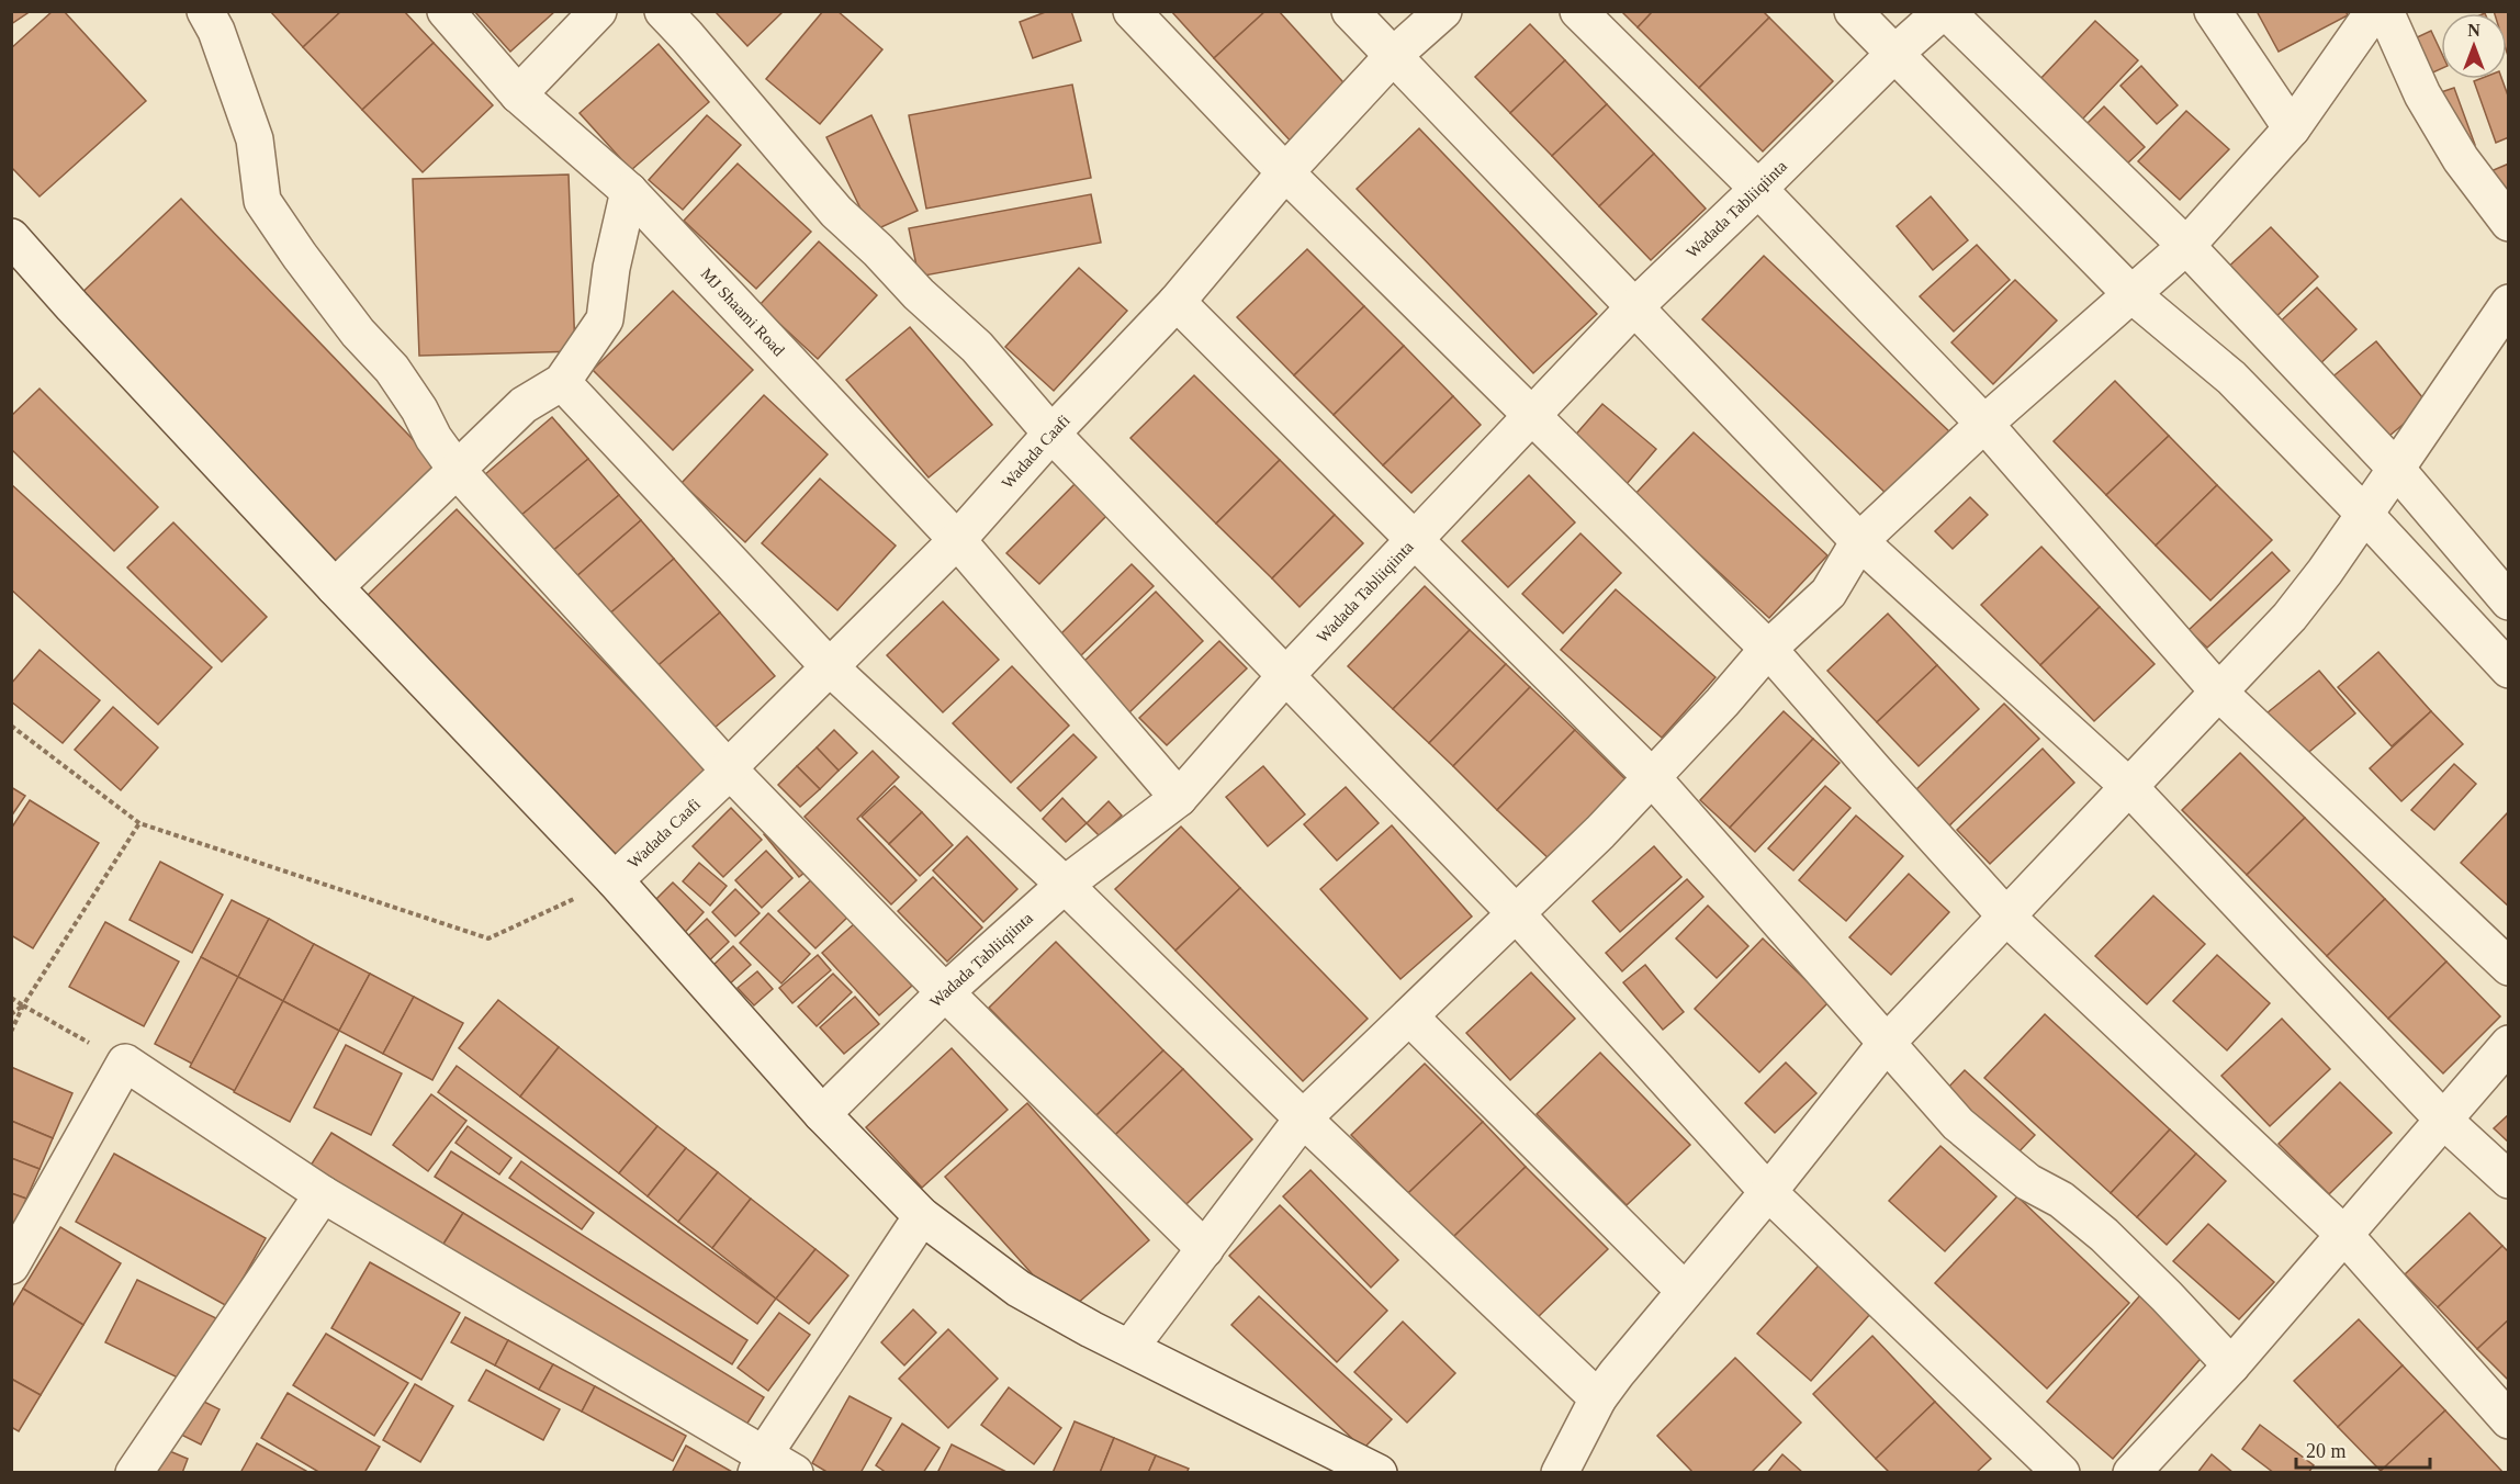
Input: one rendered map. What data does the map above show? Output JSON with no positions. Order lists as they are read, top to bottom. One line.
{"streets":{"street":["Wadada Tabliiqiinta","MJ Shaami Road","Wadada Caafi"]},"crossings":[["Wadada Tabliiqiinta","MJ Shaami Road"],["MJ Shaami Road","Wadada Caafi"]],"scale_bar":"20 m","north":"top"}
